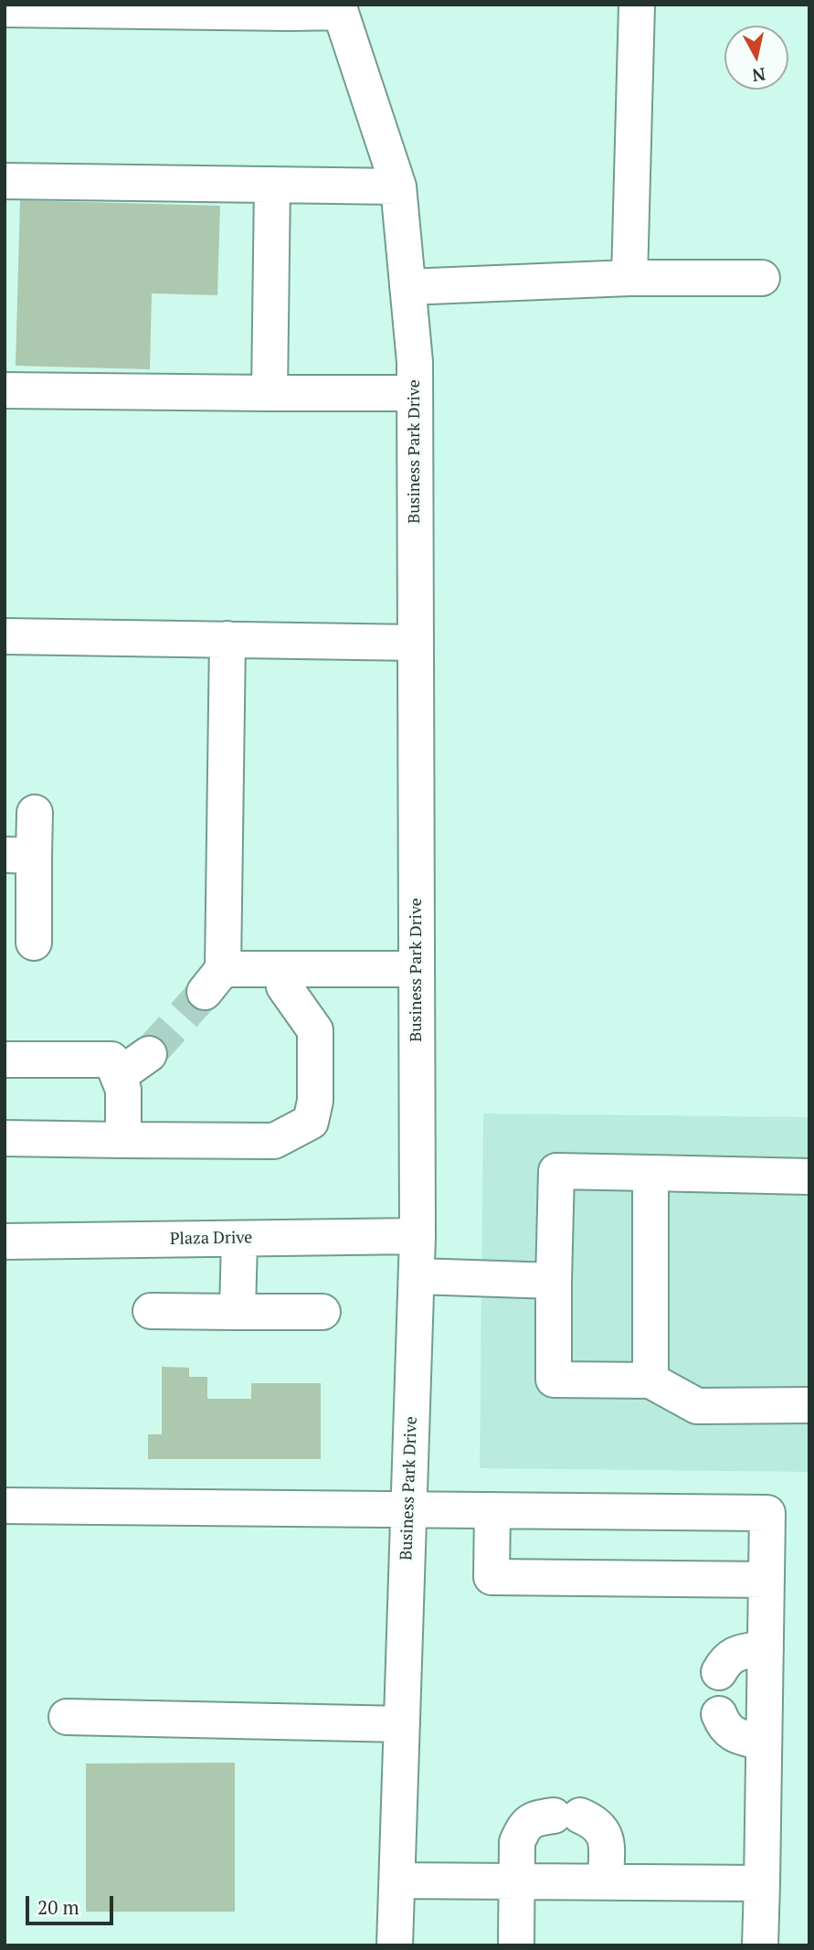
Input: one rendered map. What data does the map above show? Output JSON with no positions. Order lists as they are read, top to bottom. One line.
{"streets":{"street":["Business Park Drive","Plaza Drive"]},"crossings":[["Business Park Drive","Plaza Drive"]],"scale_bar":"20 m","north":"bottom"}
